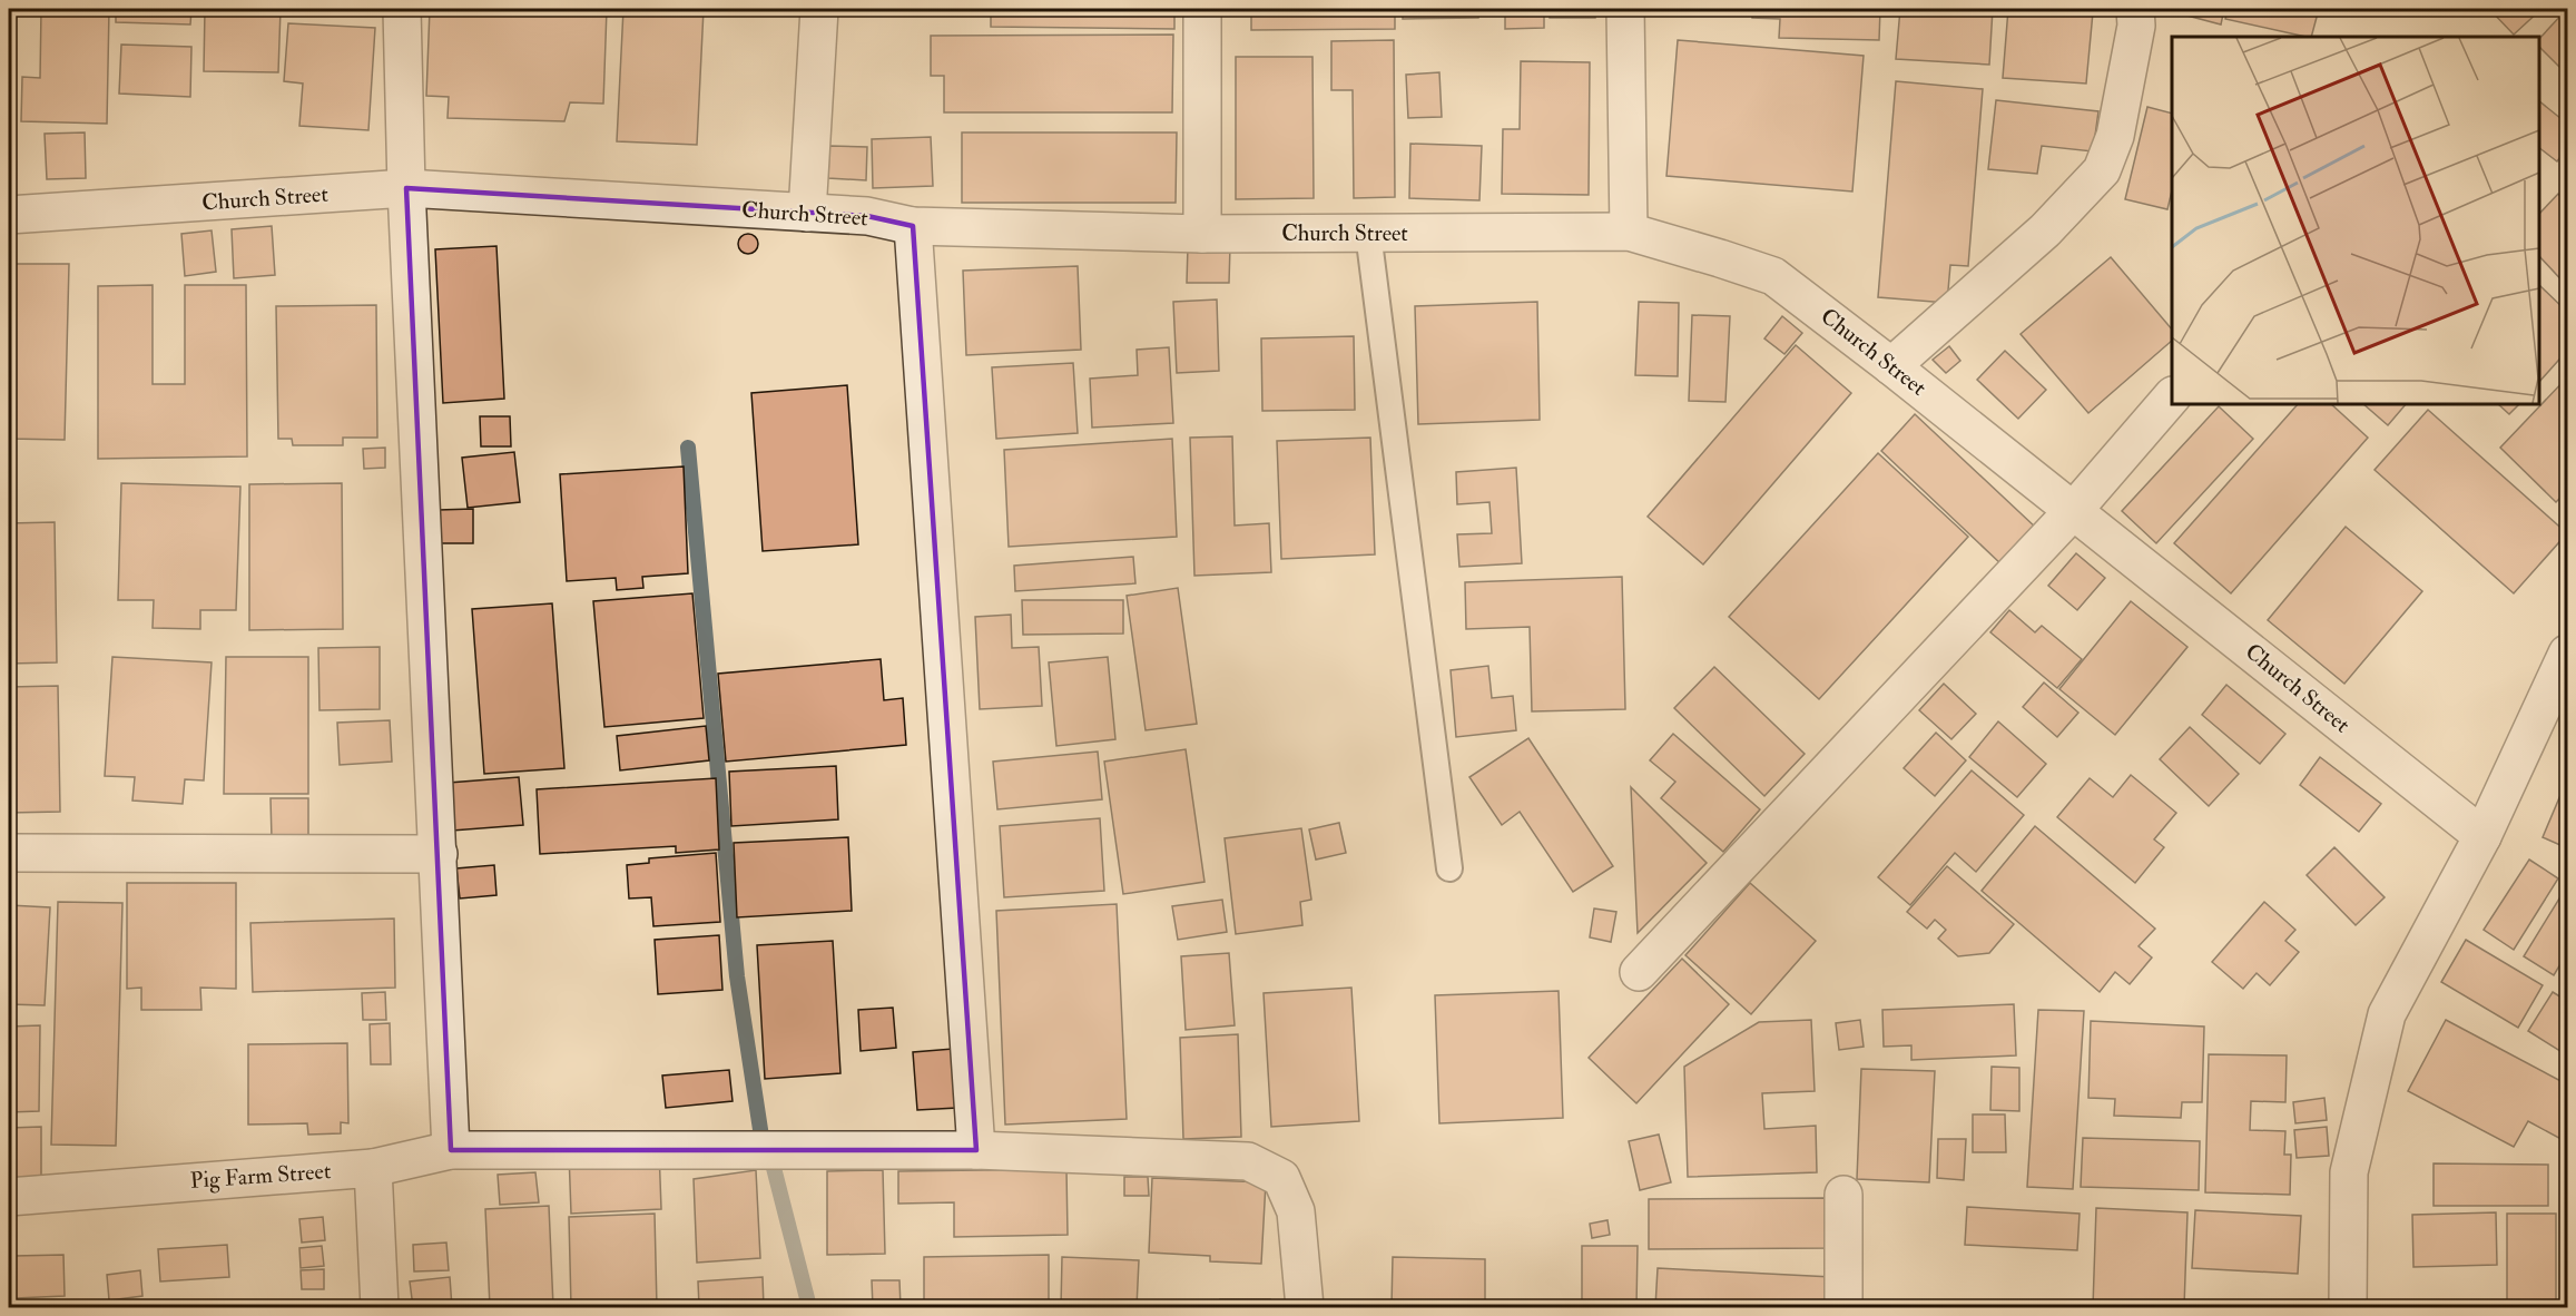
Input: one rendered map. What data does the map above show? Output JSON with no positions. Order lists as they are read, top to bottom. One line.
{"streets":{"street":["Church Street","Pig Farm Street"]}}
